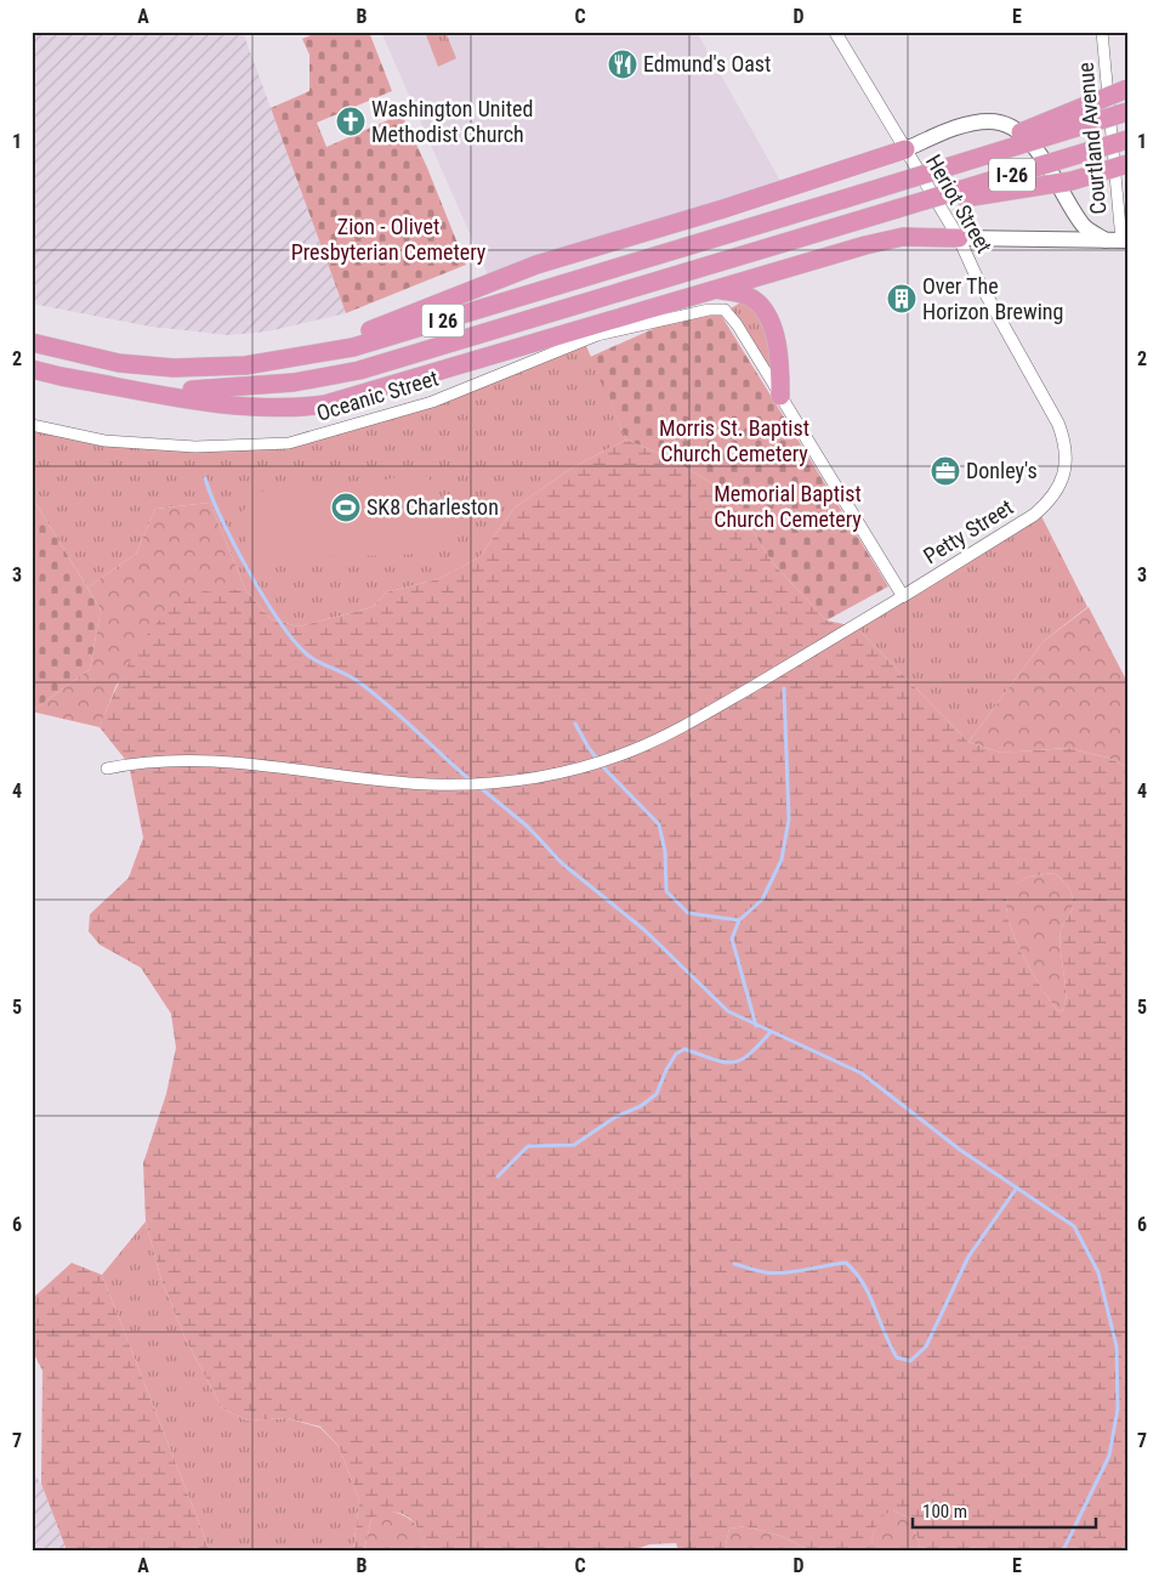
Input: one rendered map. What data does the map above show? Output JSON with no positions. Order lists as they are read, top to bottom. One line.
{"streets":{"highway":["I-26","I 26"],"street":["Courtland Avenue","Heriot Street","Oceanic Street","Petty Street"]},"crossings":[["I-26","I 26"],["Heriot Street","Petty Street"]],"parks":["Zion - Olivet Presbyterian Cemetery","Morris St. Baptist Church Cemetery","Memorial Baptist Church Cemetery"],"places":{"restaurant":["Edmund's Oast"],"church":["Washington United Methodist Church"],"building":["Over The Horizon Brewing"],"office":["Donley's"],"sports":["SK8 Charleston"]},"scale_bar":"100 m","grid":{"columns":["A","B","C","D","E"],"rows":["1","2","3","4","5","6","7"]}}
